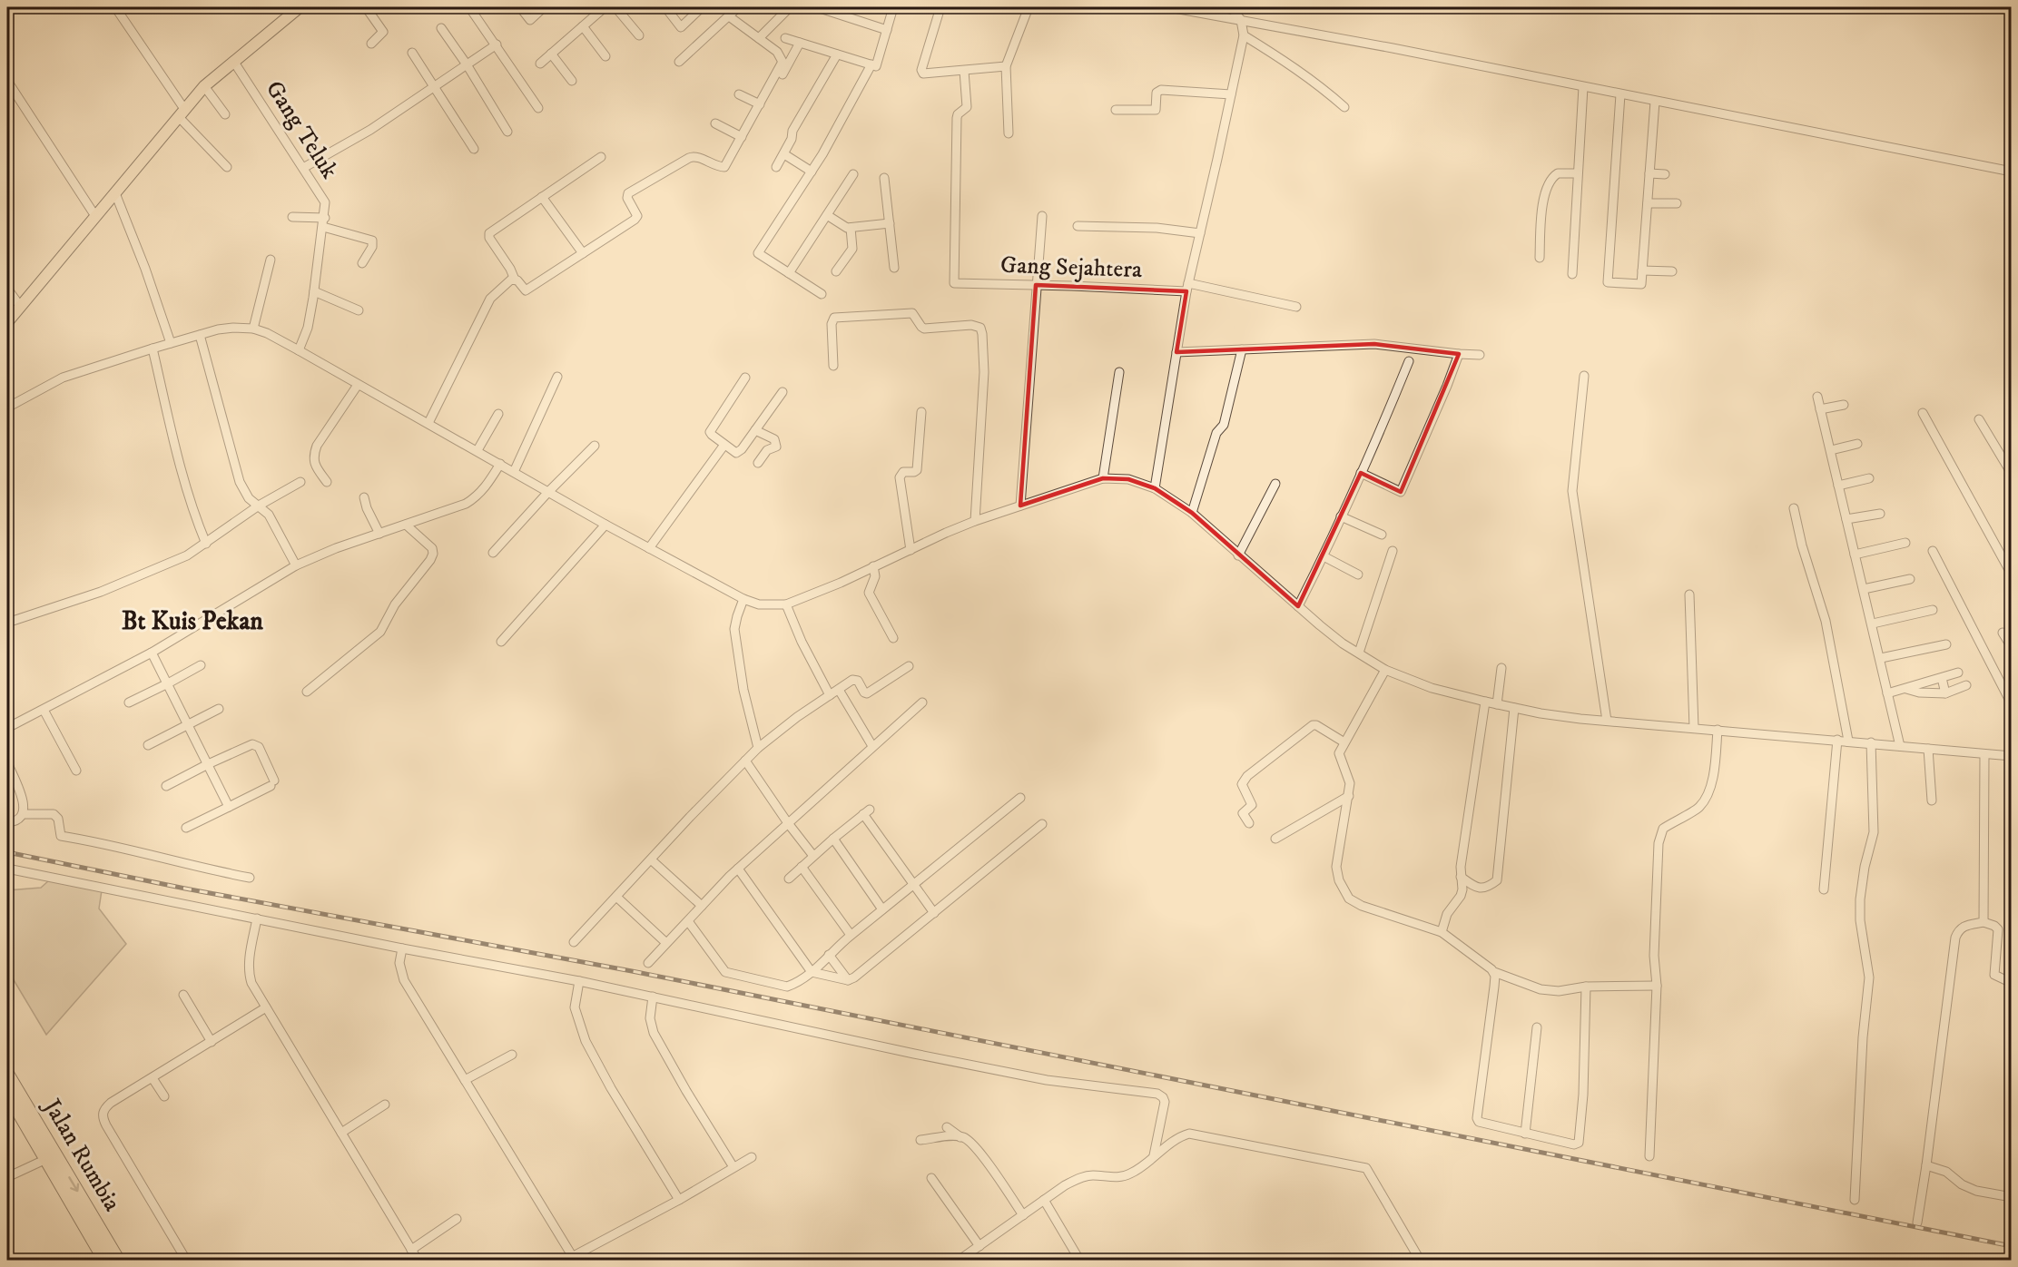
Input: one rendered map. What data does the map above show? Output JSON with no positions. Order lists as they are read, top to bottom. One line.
{"streets":{"highway":["Jalan Rumbia"],"street":["Gang Teluk","Gang Sejahtera"]},"districts":["Bt Kuis Pekan"]}
